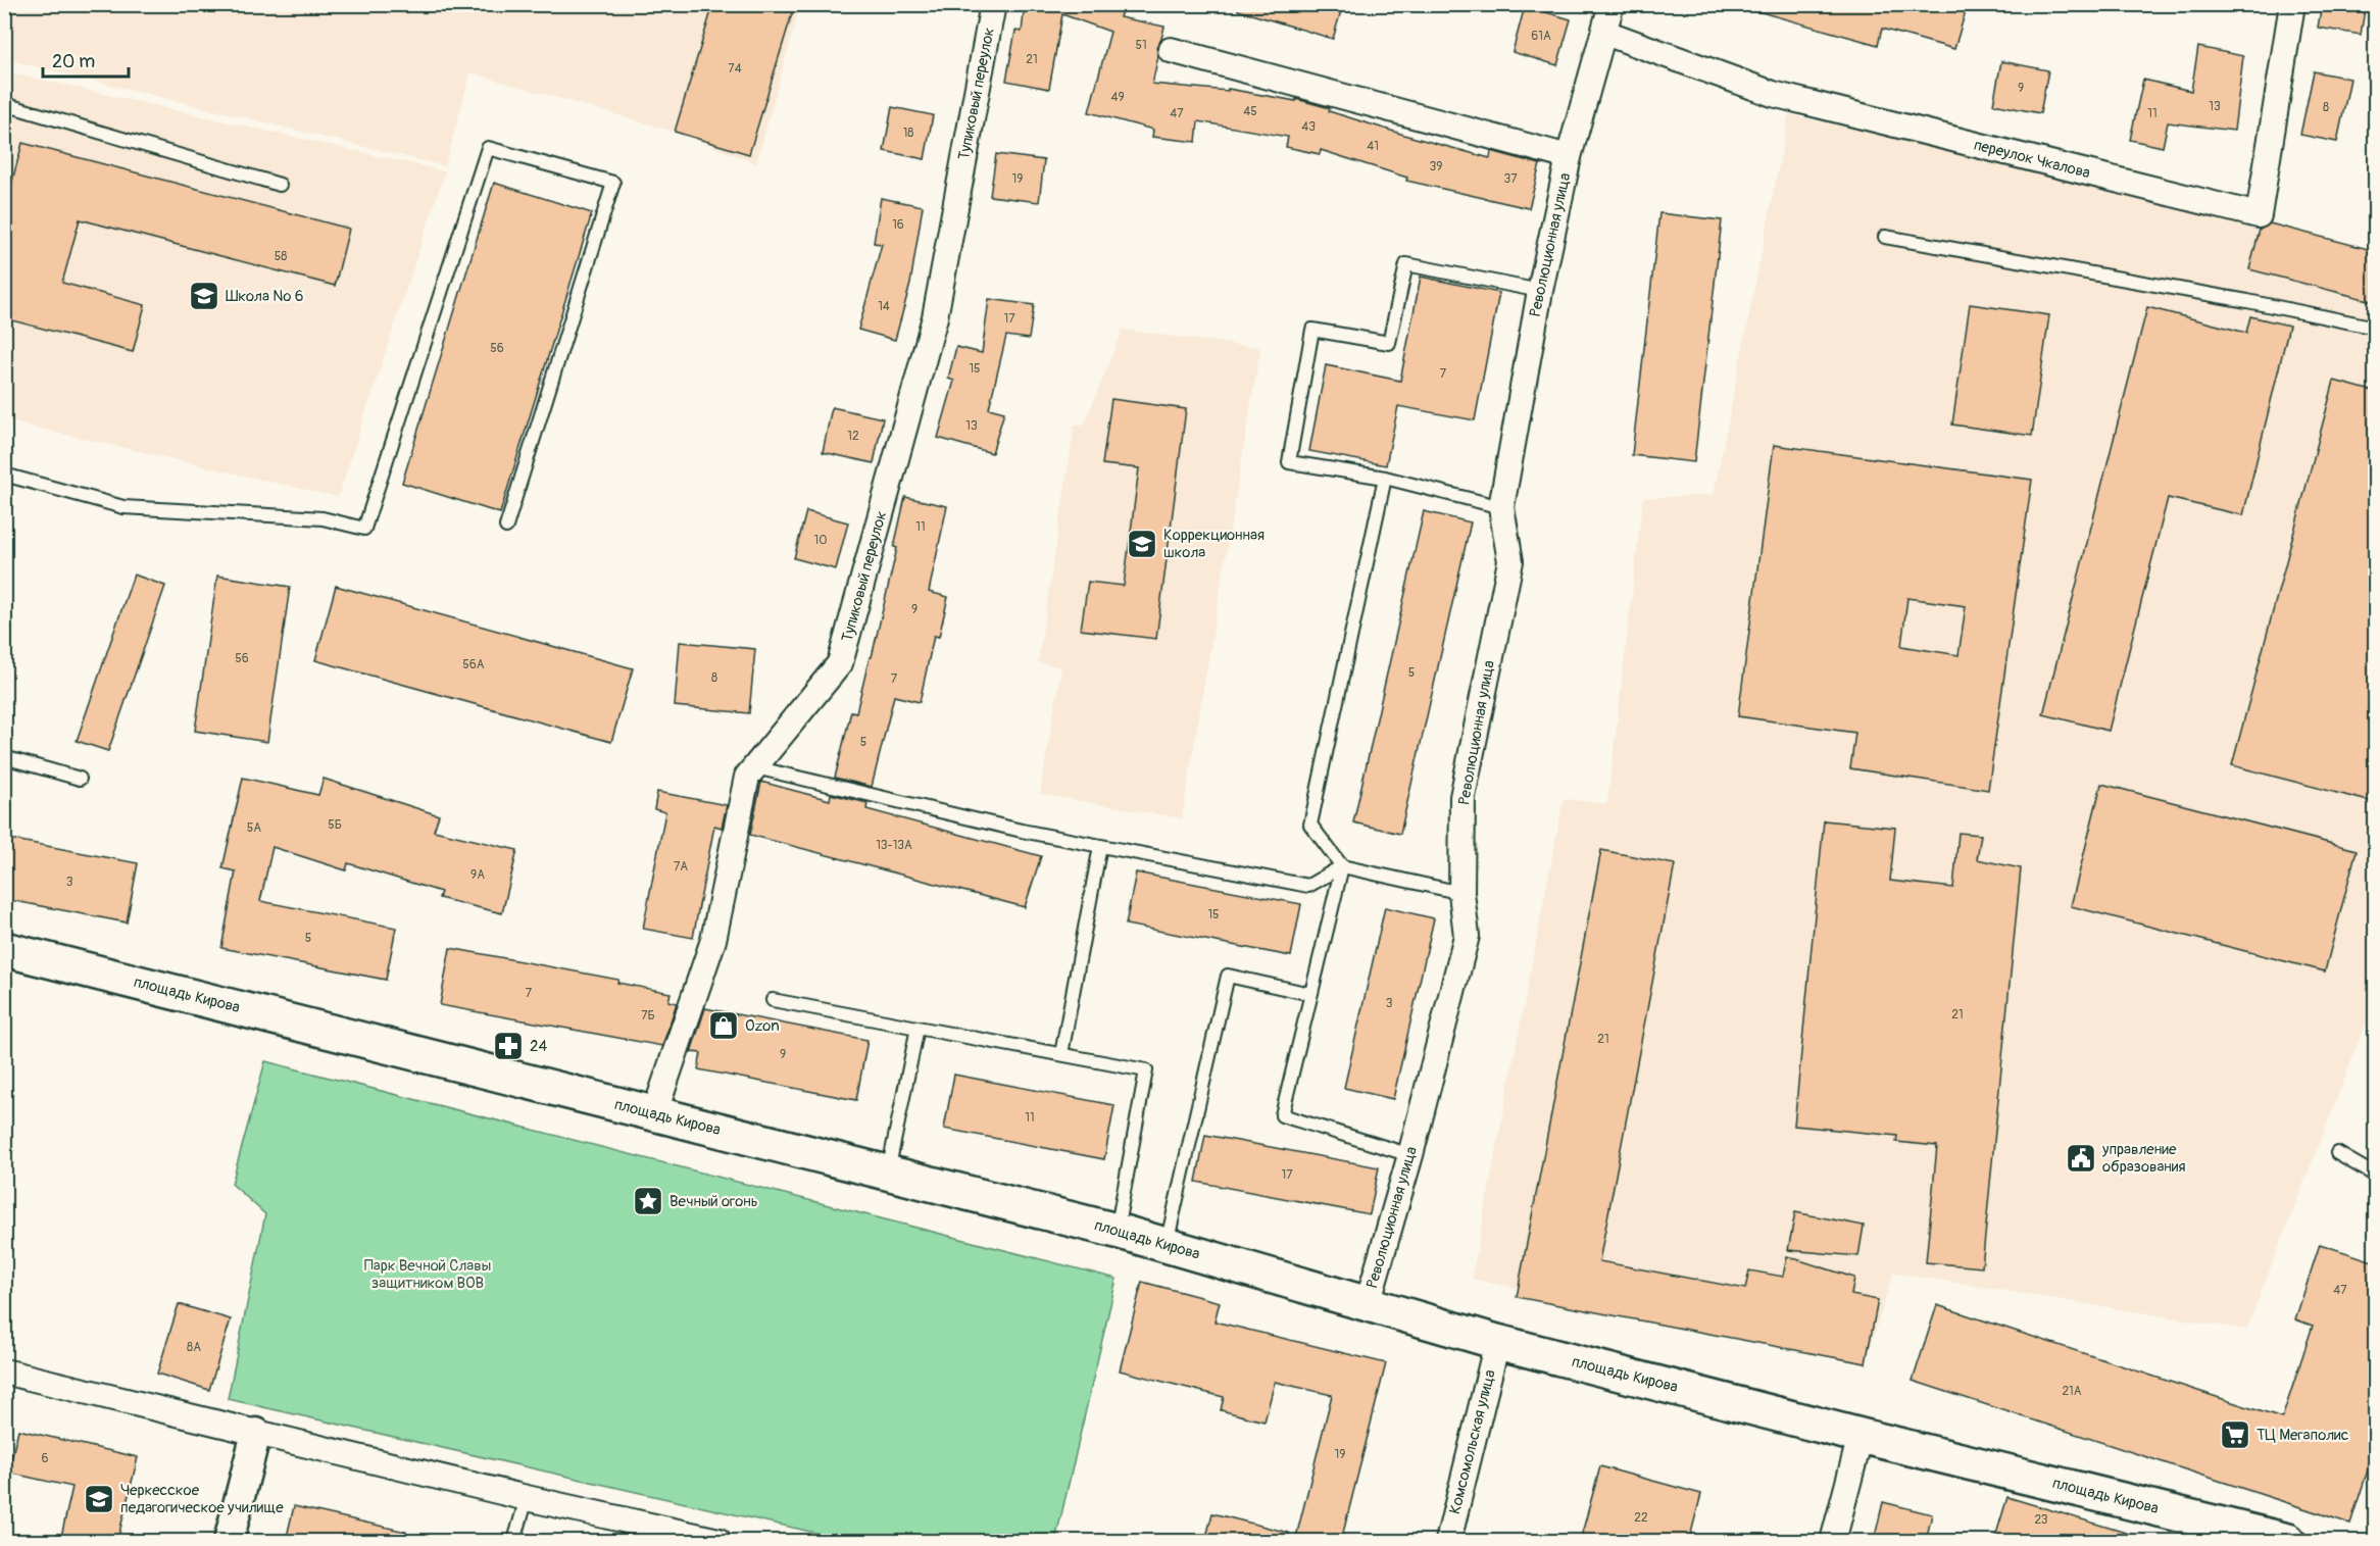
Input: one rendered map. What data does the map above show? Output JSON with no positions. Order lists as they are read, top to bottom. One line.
{"streets":{"main road":["площадь Кирова"],"street":["Тупиковый переулок","переулок Чкалова","Революционная улица","Комсомольская улица"]},"crossings":[["Тупиковый переулок","площадь Кирова"],["переулок Чкалова","Революционная улица"],["Революционная улица","площадь Кирова"],["площадь Кирова","Комсомольская улица"]],"parks":["Парк Вечной Славы защитником ВОВ"],"places":{"school or university":["Школа № 6","Коррекционная школа","Черкесское педагогическое училище"],"shop":["Ozon"],"pharmacy":["24"],"public building":["управление образования"],"place":["Вечный огонь"],"supermarket":["ТЦ Мегаполис"]},"house_numbers":["61А","51","21","74","9","49","13","8","45","47","11","43","18","41","39","19","37","16","58","14","17","56","15","7","13","12","11","10","9","56","56А","5","8","7","5","5Б","5А","13-13А","7А","9А","3","15","5","7","3","21","7Б","21","9","11","17","47","8А","21А","19","6","22","23"],"scale_bar":"20 m"}
